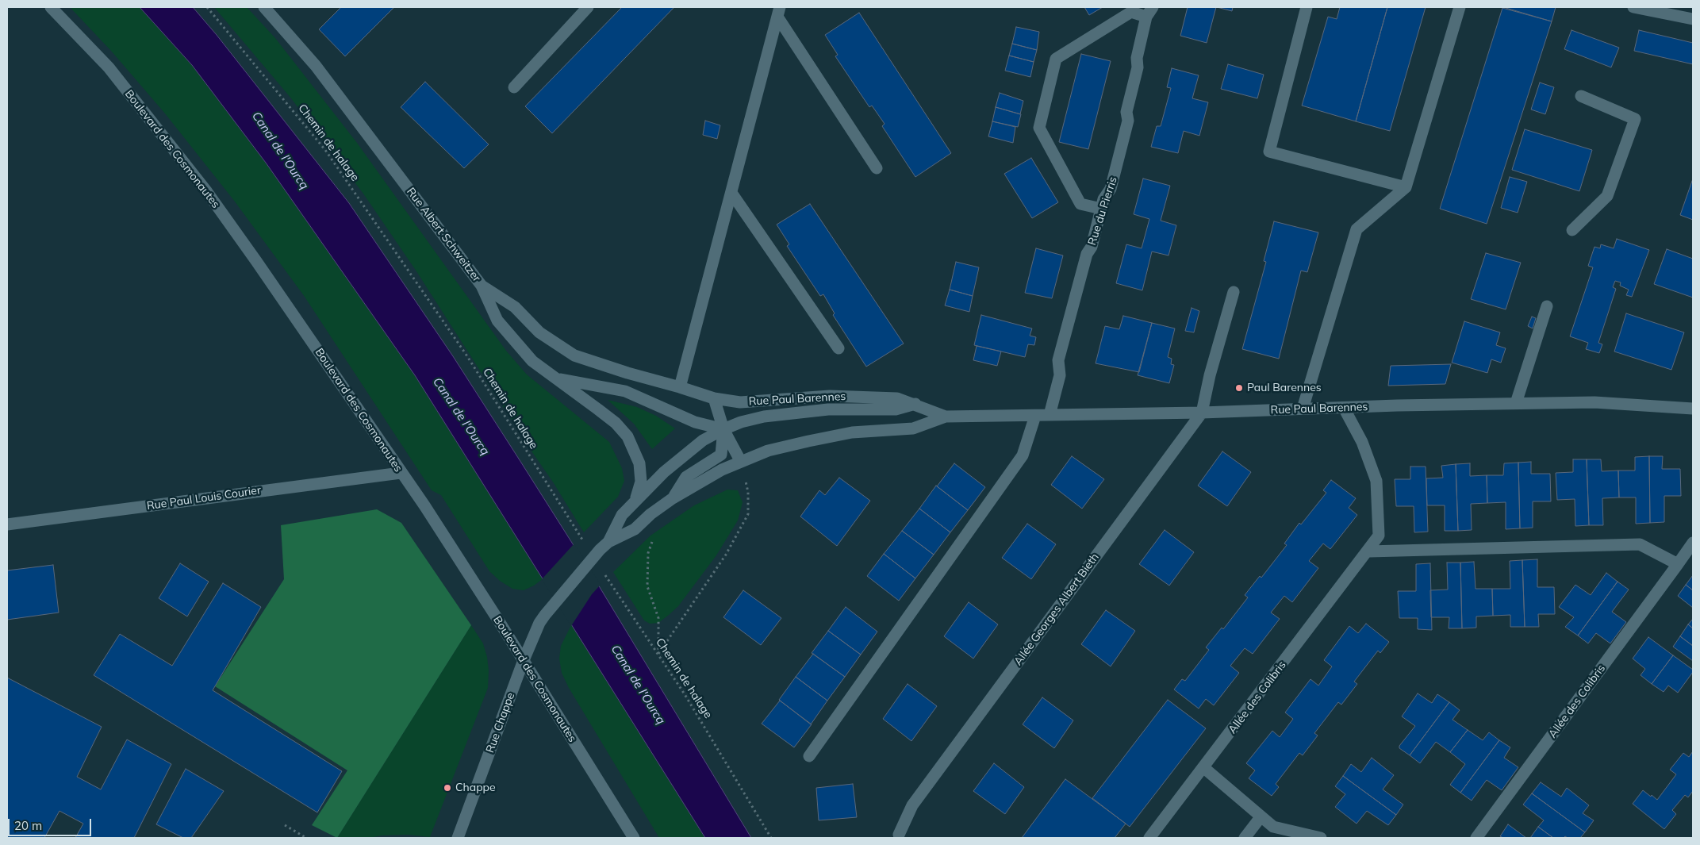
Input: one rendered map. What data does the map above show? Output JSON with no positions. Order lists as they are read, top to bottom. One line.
{"streets":{"street":["Boulevard des Cosmonautes","Rue du Pierris","Rue Albert Schweitzer","Rue Paul Barennes","Rue Paul Louis Courier","Allée Georges Albert Bieth","Allée des Colibris","Rue Chappe"],"path":["Chemin de halage"]},"crossings":[["Boulevard des Cosmonautes","Rue Paul Louis Courier"],["Boulevard des Cosmonautes","Rue Chappe"],["Rue du Pierris","Rue Paul Barennes"],["Rue Albert Schweitzer","Rue Paul Barennes"],["Rue Paul Barennes","Allée Georges Albert Bieth"],["Rue Paul Barennes","Allée des Colibris"],["Rue Paul Barennes","Rue Chappe"]],"water":["Canal de l'Ourcq"],"places":["Paul Barennes","Chappe"],"scale_bar":"20 m"}
